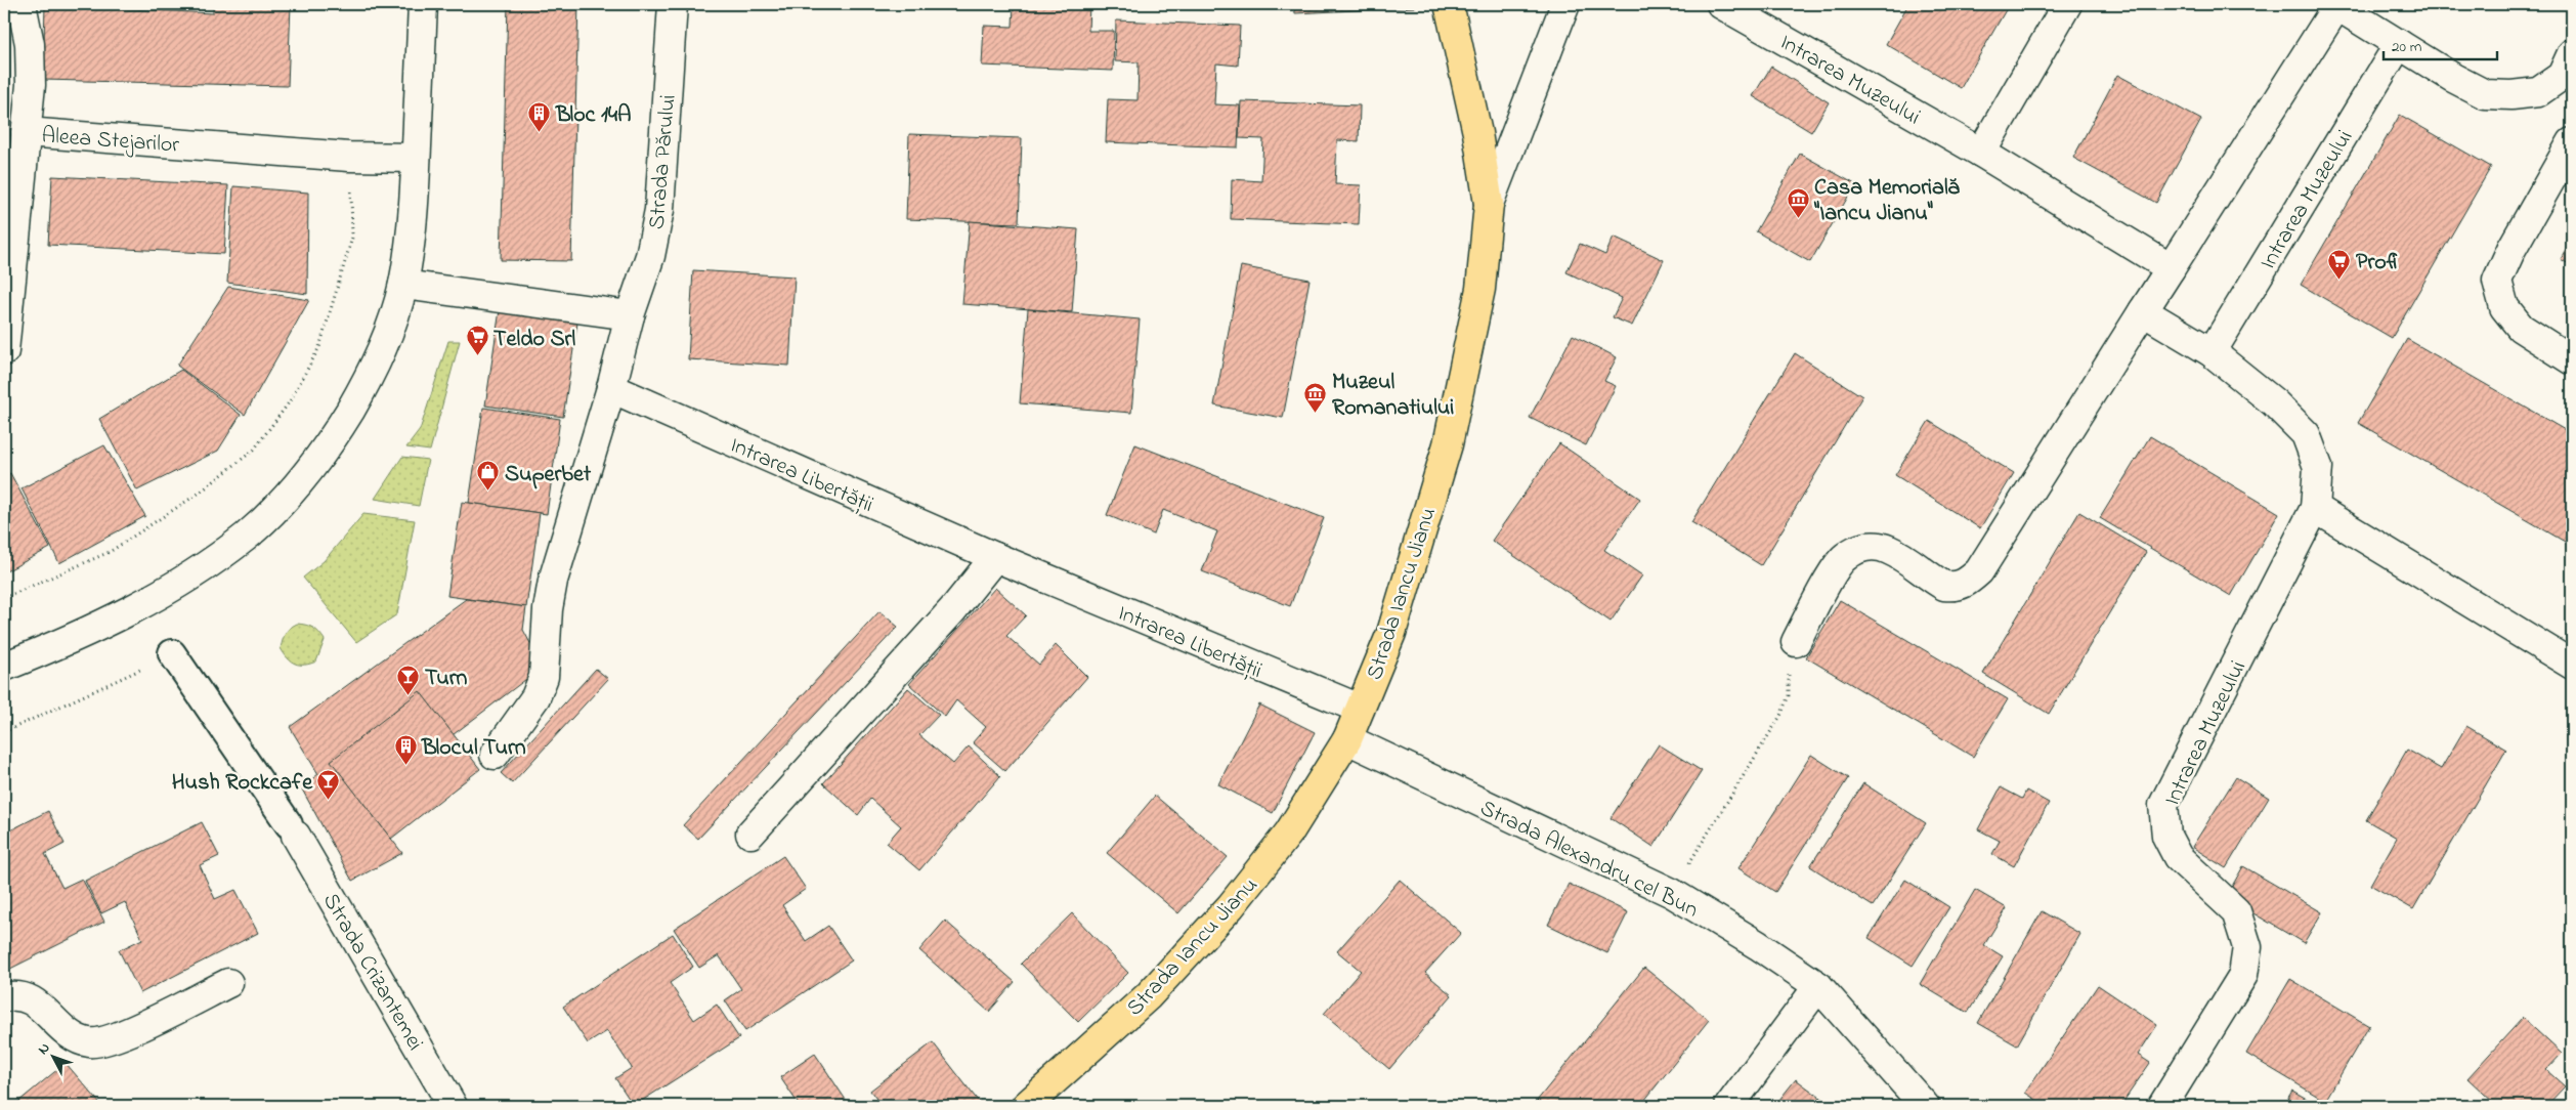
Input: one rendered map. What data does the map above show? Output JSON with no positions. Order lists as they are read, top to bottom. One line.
{"streets":{"main road":["Strada Iancu Jianu"],"street":["Intrarea Muzeului","Aleea Stejarilor","Strada Părului","Intrarea Libertății","Strada Alexandru cel Bun","Strada Crizantemei"]},"crossings":[["Strada Părului","Intrarea Libertății"],["Intrarea Libertății","Strada Iancu Jianu"],["Strada Iancu Jianu","Strada Alexandru cel Bun"]],"places":{"building":["Bloc 14A","Blocul Turn"],"museum":["Casa Memorială \"Iancu Jianu\"","Muzeul Romanatiului"],"supermarket":["Profi","Teldo Srl"],"shop":["Superbet"],"bar":["Turn","Hush Rockcafe"]},"scale_bar":"20 m","north":"top left"}
